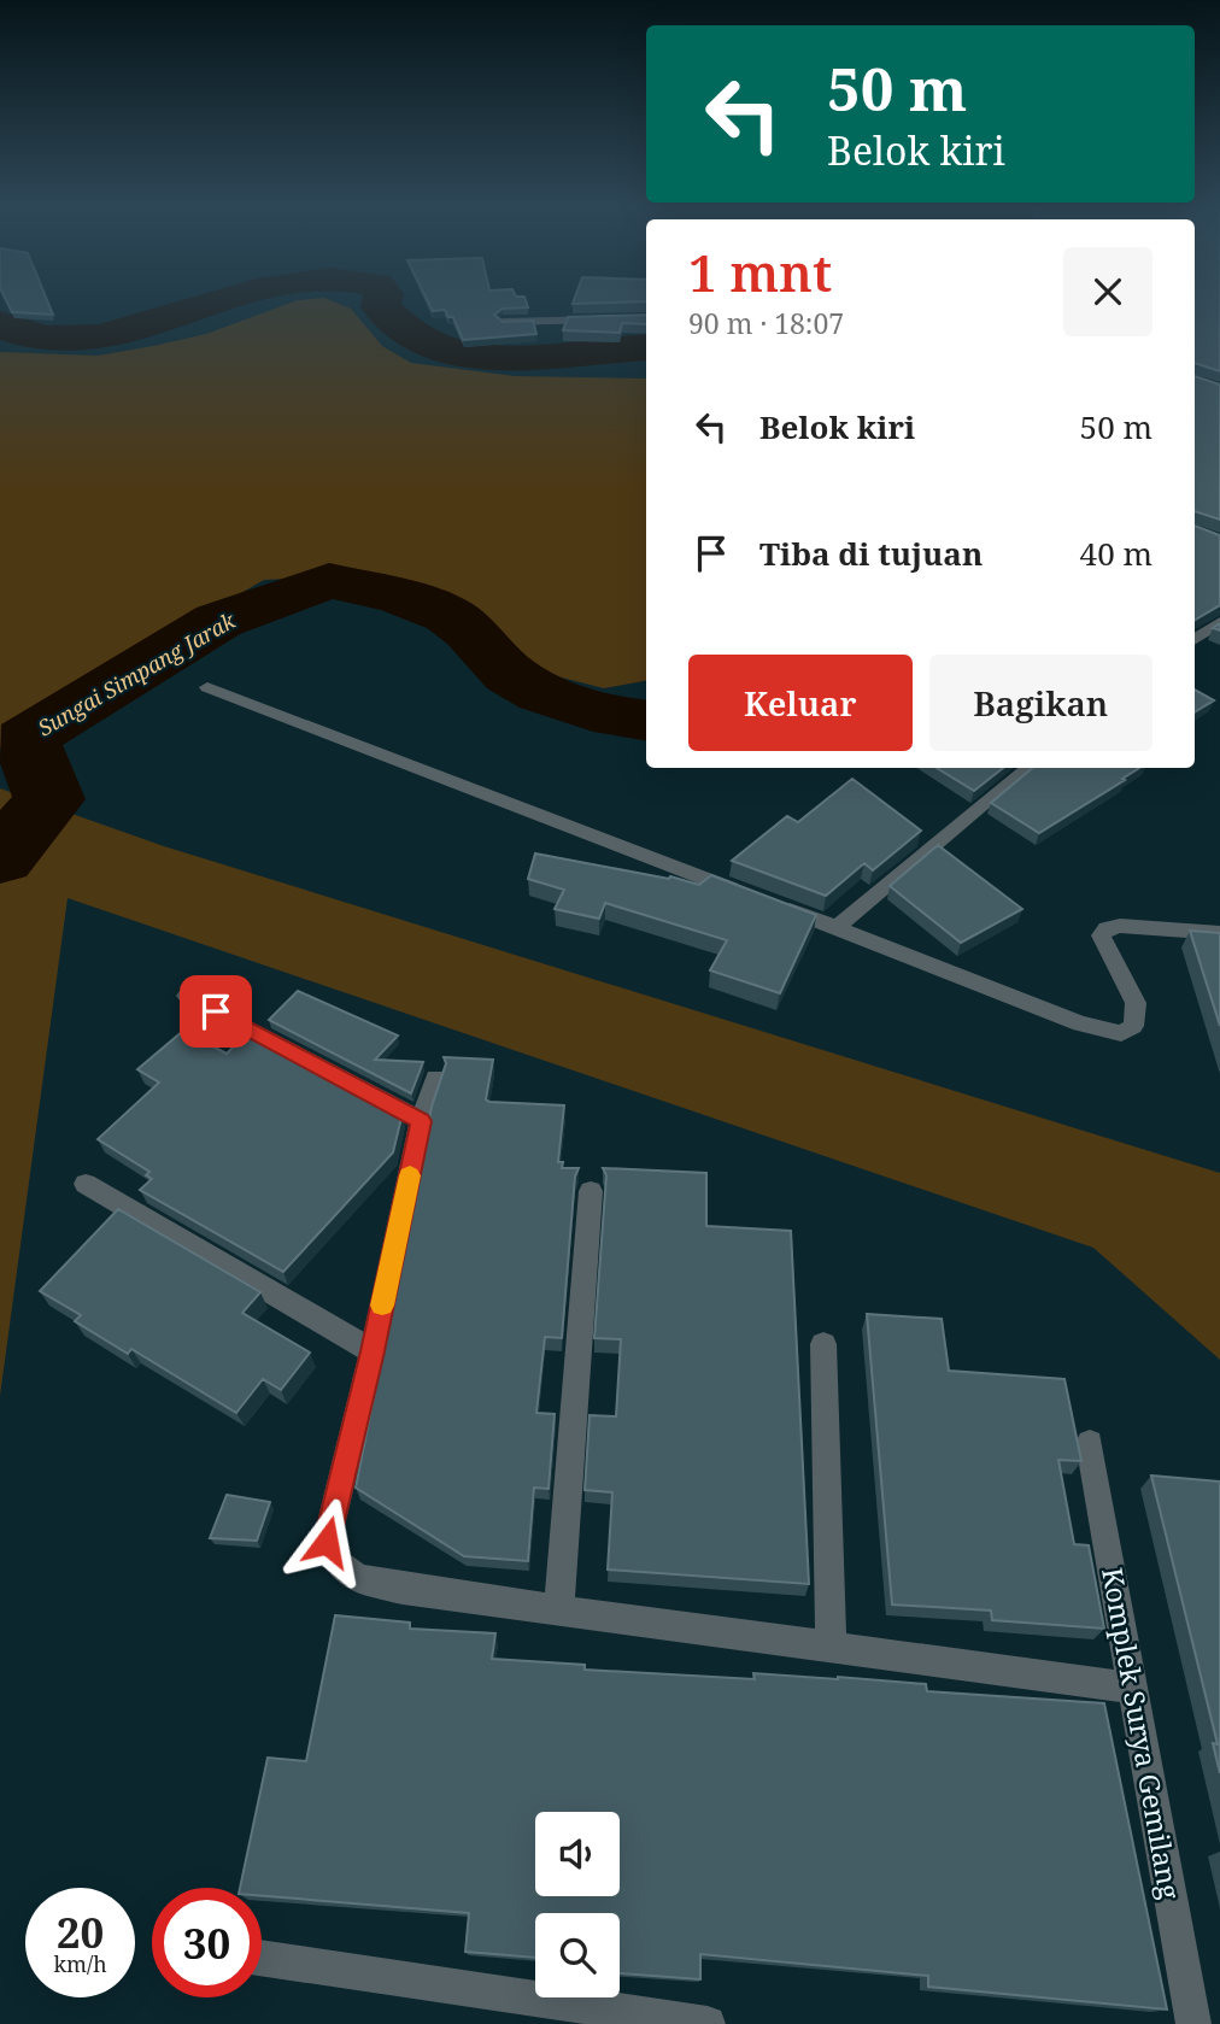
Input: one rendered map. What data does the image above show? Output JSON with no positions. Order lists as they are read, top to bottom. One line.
{"streets":{"street":["Komplek Surya Gemilang"]},"water":["Sungai Simpang Jarak"],"page":{"turn":["50 m","Belok kiri"],"heading":["1 mnt","90 m · 18:07"],"list":[{"name":"Belok kiri","value":"50 m"},{"name":"Tiba di tujuan","value":"40 m"}],"buttons":["Keluar","Bagikan"],"speed":"20 km/h","limit":"30"}}
